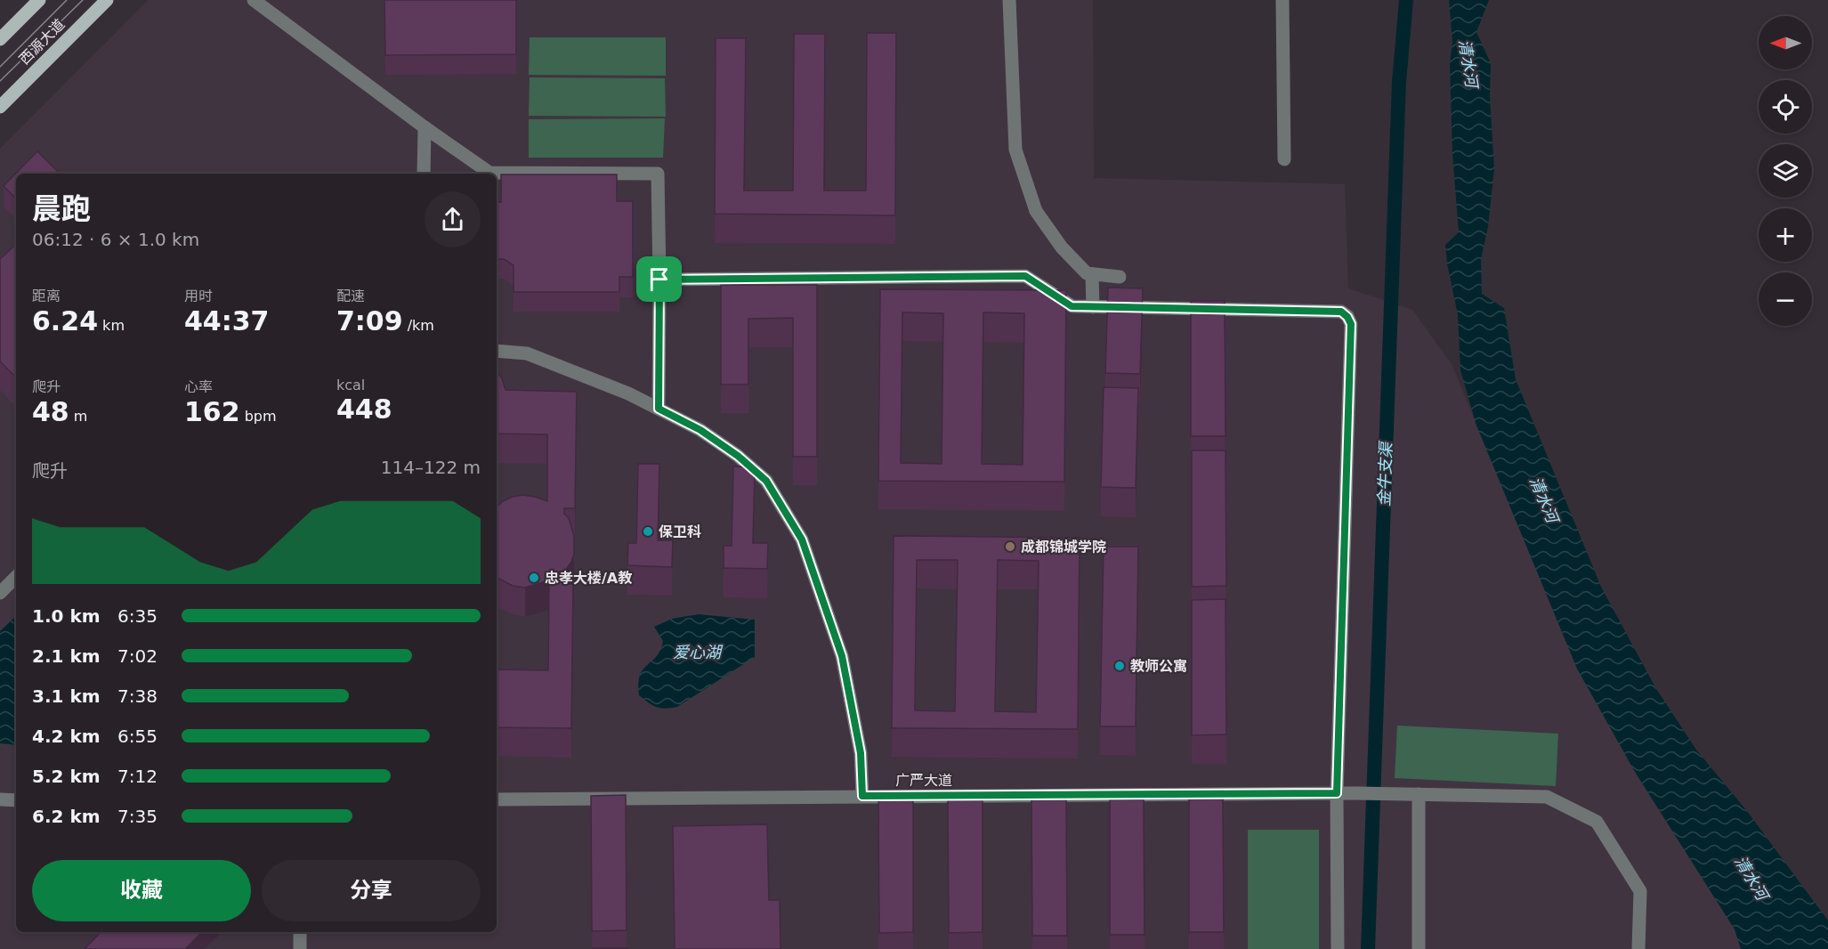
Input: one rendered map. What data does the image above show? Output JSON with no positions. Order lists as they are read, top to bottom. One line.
{"streets":{"main road":["西源大道"],"street":["广严大道"]},"water":["清水河","金牛支渠","爱心湖"],"places":["保卫科","成都锦城学院","忠孝大楼/A教","教师公寓"],"north":"left","page":{"map_buttons":["+","−"],"heading":["晨跑","06:12 · 6 × 1.0 km"],"stats":[["距离","6.24 km"],["用时","44:37"],["配速","7:09 /km"],["爬升","48 m"],["心率","162 bpm"],["kcal","448"]],"chart":["爬升","114–122 m"],"list":[{"name":"1.0 km","note":"6:35"},{"name":"2.1 km","note":"7:02"},{"name":"3.1 km","note":"7:38"},{"name":"4.2 km","note":"6:55"},{"name":"5.2 km","note":"7:12"},{"name":"6.2 km","note":"7:35"}],"buttons":["收藏","分享"]}}
